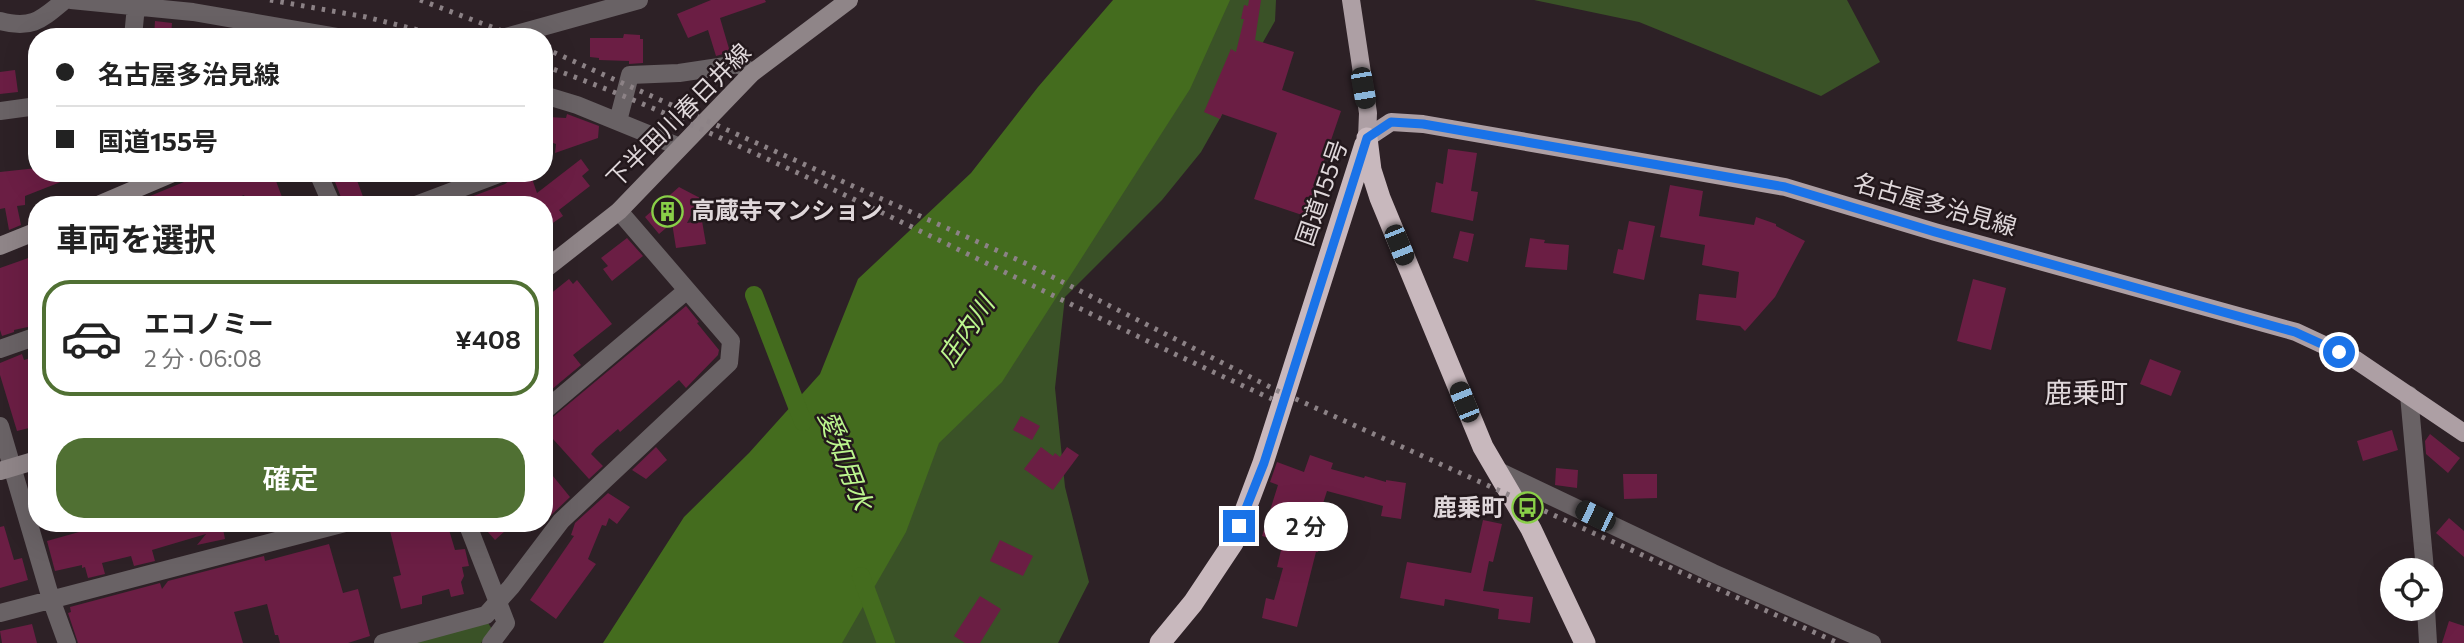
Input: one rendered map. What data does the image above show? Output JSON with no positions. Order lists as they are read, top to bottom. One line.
{"streets":{"highway":["国道155号"],"main road":["下半田川春日井線","名古屋多治見線"]},"crossings":[["国道155号","名古屋多治見線"]],"districts":["鹿乗町"],"water":["庄内川","愛知用水"],"places":{"building":["高蔵寺マンション"],"bus stop":["鹿乗町"]},"page":{"banner":["名古屋多治見線","国道155号"],"heading":"車両を選択","list":[{"name":"エコノミー","note":"2 分 · 06:08","value":"¥408"}],"buttons":"確定","bubble":"2 分"}}
